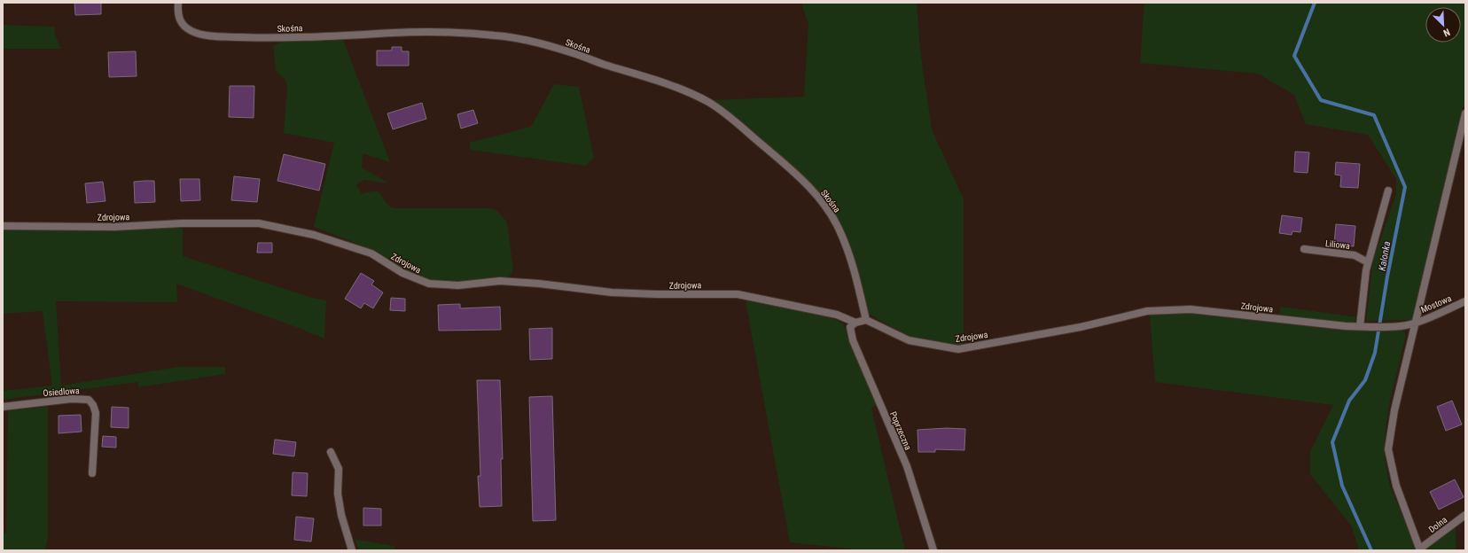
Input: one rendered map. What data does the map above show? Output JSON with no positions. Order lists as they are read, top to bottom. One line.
{"streets":{"street":["Skośna","Zdrojowa","Liliowa","Mostowa","Osiedlowa","Poprzeczna","Dolna"]},"crossings":[["Skośna","Zdrojowa"],["Zdrojowa","Mostowa"],["Zdrojowa","Poprzeczna"]],"water":["Kalonka"],"north":"bottom right"}
